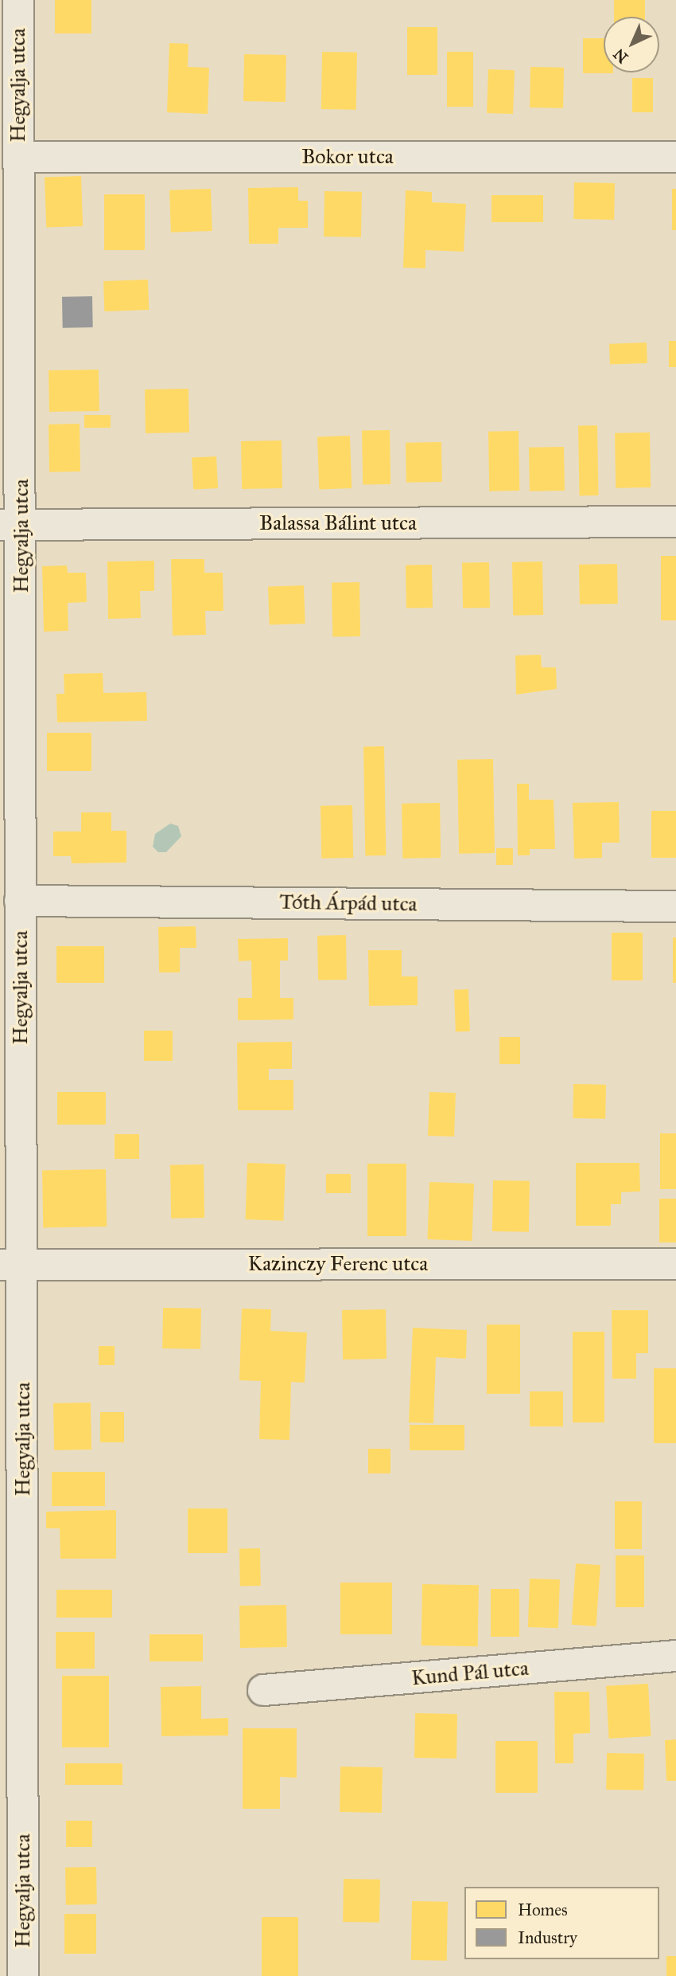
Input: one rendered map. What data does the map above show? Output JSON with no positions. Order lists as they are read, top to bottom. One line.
{"streets":{"street":["Hegyalja utca","Bokor utca","Balassa Bálint utca","Tóth Árpád utca","Kazinczy Ferenc utca","Kund Pál utca"]},"crossings":[["Hegyalja utca","Bokor utca"],["Hegyalja utca","Balassa Bálint utca"],["Hegyalja utca","Tóth Árpád utca"],["Hegyalja utca","Kazinczy Ferenc utca"]],"legend":["Homes","Industry"],"north":"bottom left"}
